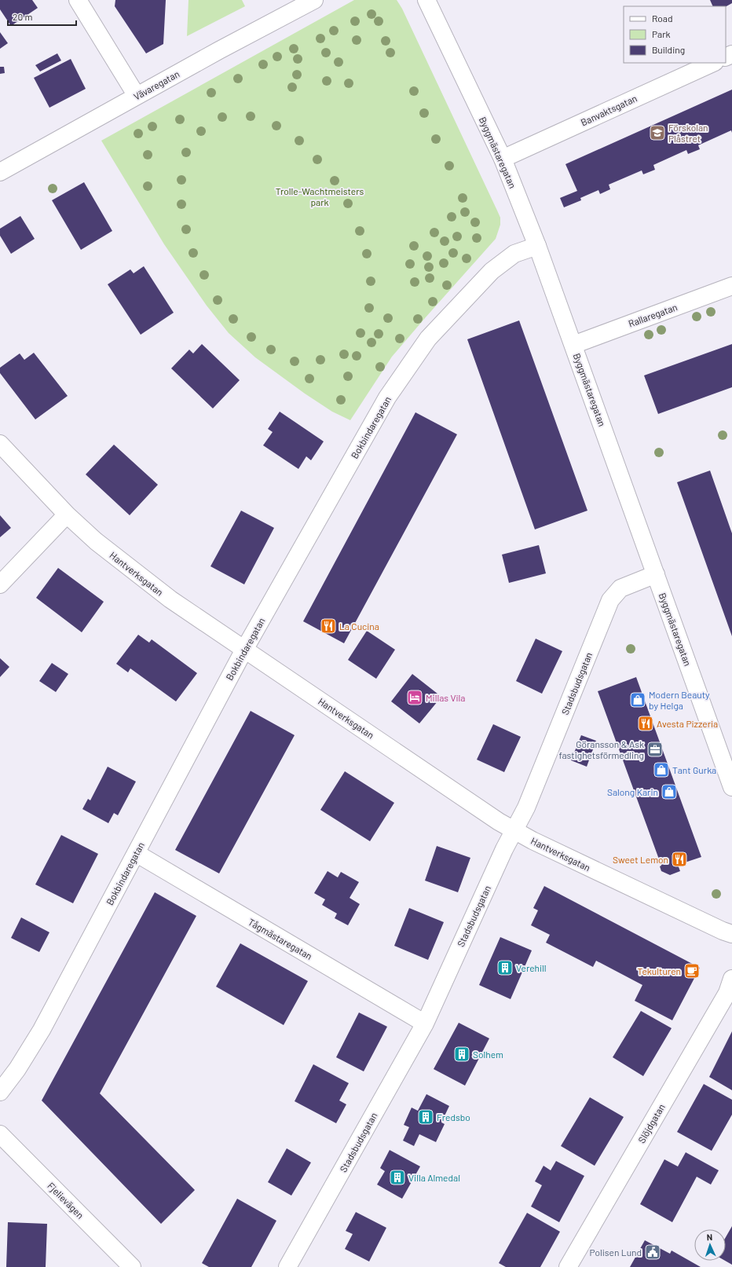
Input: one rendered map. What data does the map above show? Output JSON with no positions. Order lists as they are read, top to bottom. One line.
{"streets":{"street":["Vävaregatan","Banvaktsgatan","Byggmästaregatan","Rallaregatan","Bokbindaregatan","Hantverksgatan","Stadsbudsgatan","Tågmästaregatan","Slöjdgatan","Fjelievägen"]},"crossings":[["Banvaktsgatan","Byggmästaregatan"],["Byggmästaregatan","Rallaregatan"],["Byggmästaregatan","Bokbindaregatan"],["Byggmästaregatan","Stadsbudsgatan"],["Bokbindaregatan","Hantverksgatan"],["Bokbindaregatan","Tågmästaregatan"],["Hantverksgatan","Stadsbudsgatan"],["Stadsbudsgatan","Tågmästaregatan"]],"parks":["Trolle-Wachtmeisters park"],"places":{"school or university":["Förskolan Plåstret"],"restaurant":["La Cucina","Avesta Pizzeria","Sweet Lemon"],"hotel":["Millas Vila"],"shop":["Modern Beauty by Helga","Tant Gurka","Salong Karin"],"office":["Göransson & Ask fastighetsförmedling"],"building":["Verehill","Solhem","Fredsbo","Villa Almedal"],"cafe":["Tekulturen"],"public building":["Polisen Lund"]},"legend":["Road","Park","Building"],"scale_bar":"20 m","north":"top"}
